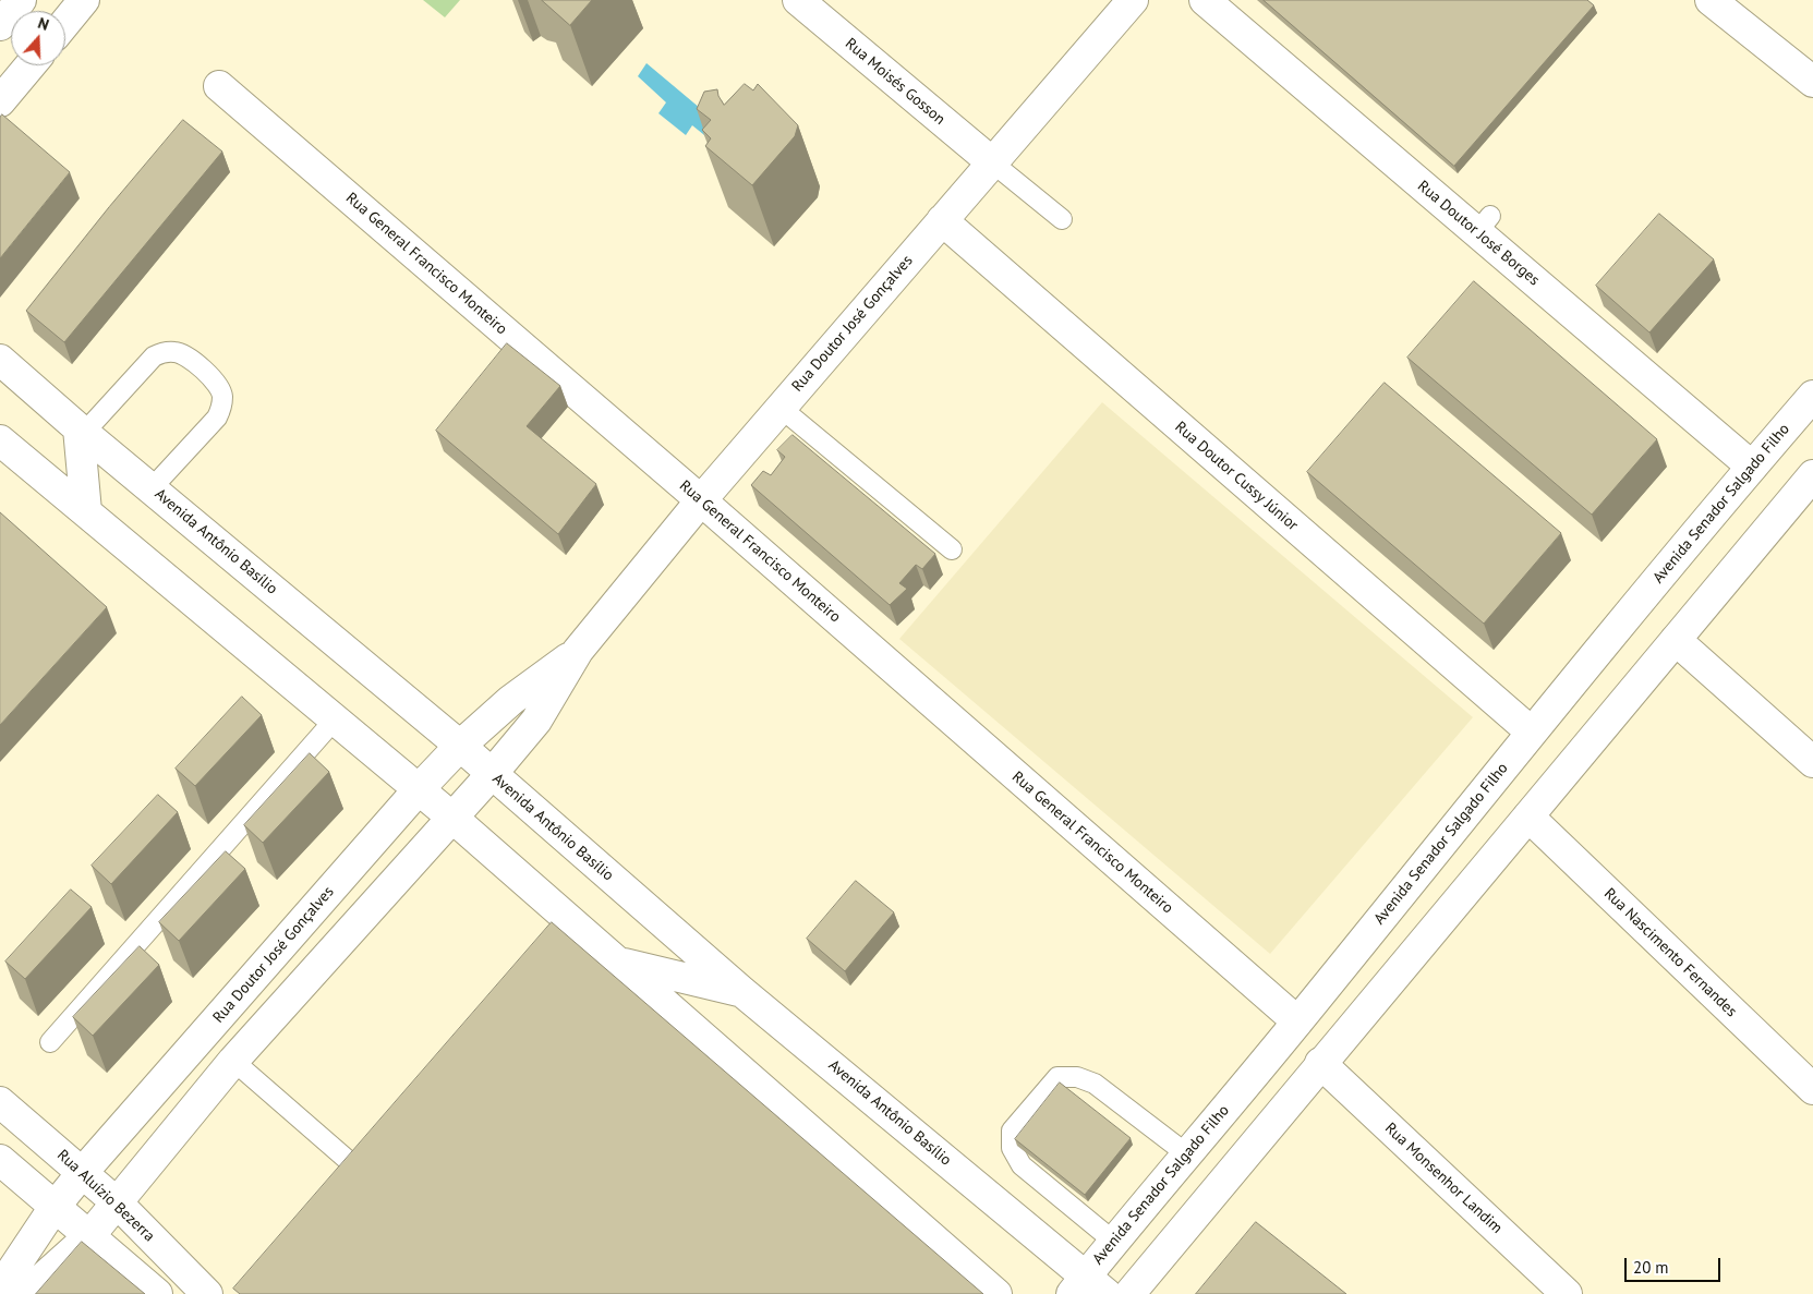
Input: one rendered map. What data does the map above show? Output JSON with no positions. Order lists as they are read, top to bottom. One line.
{"streets":{"main road":["Rua Moisés Gosson","Rua Doutor José Borges","Rua General Francisco Monteiro","Rua Doutor José Gonçalves","Rua Doutor Cussy Júnior","Avenida Senador Salgado Filho","Avenida Antônio Basílio","Rua Nascimento Fernandes","Rua Monsenhor Landim","Rua Aluízio Bezerra"]},"crossings":[["Rua Moisés Gosson","Rua Doutor José Gonçalves"],["Rua Doutor José Borges","Avenida Senador Salgado Filho"],["Rua General Francisco Monteiro","Rua Doutor José Gonçalves"],["Rua General Francisco Monteiro","Avenida Senador Salgado Filho"],["Rua Doutor José Gonçalves","Rua Doutor Cussy Júnior"],["Rua Doutor José Gonçalves","Avenida Antônio Basílio"],["Rua Doutor José Gonçalves","Rua Aluízio Bezerra"],["Rua Doutor Cussy Júnior","Avenida Senador Salgado Filho"],["Avenida Senador Salgado Filho","Avenida Antônio Basílio"]],"scale_bar":"20 m","north":"top"}
